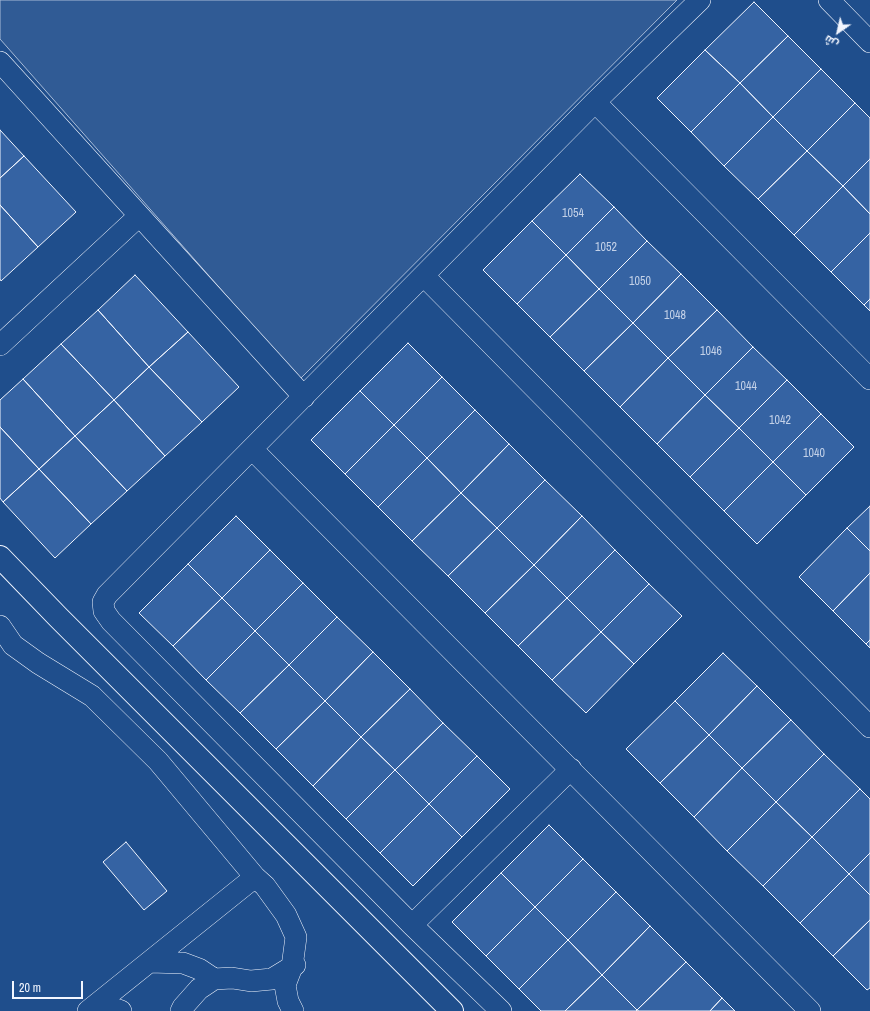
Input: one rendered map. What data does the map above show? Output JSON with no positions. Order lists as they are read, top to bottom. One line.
{"house_numbers":["1054","1052","1050","1048","1046","1044","1042","1040"],"scale_bar":"20 m","north":"bottom left"}
